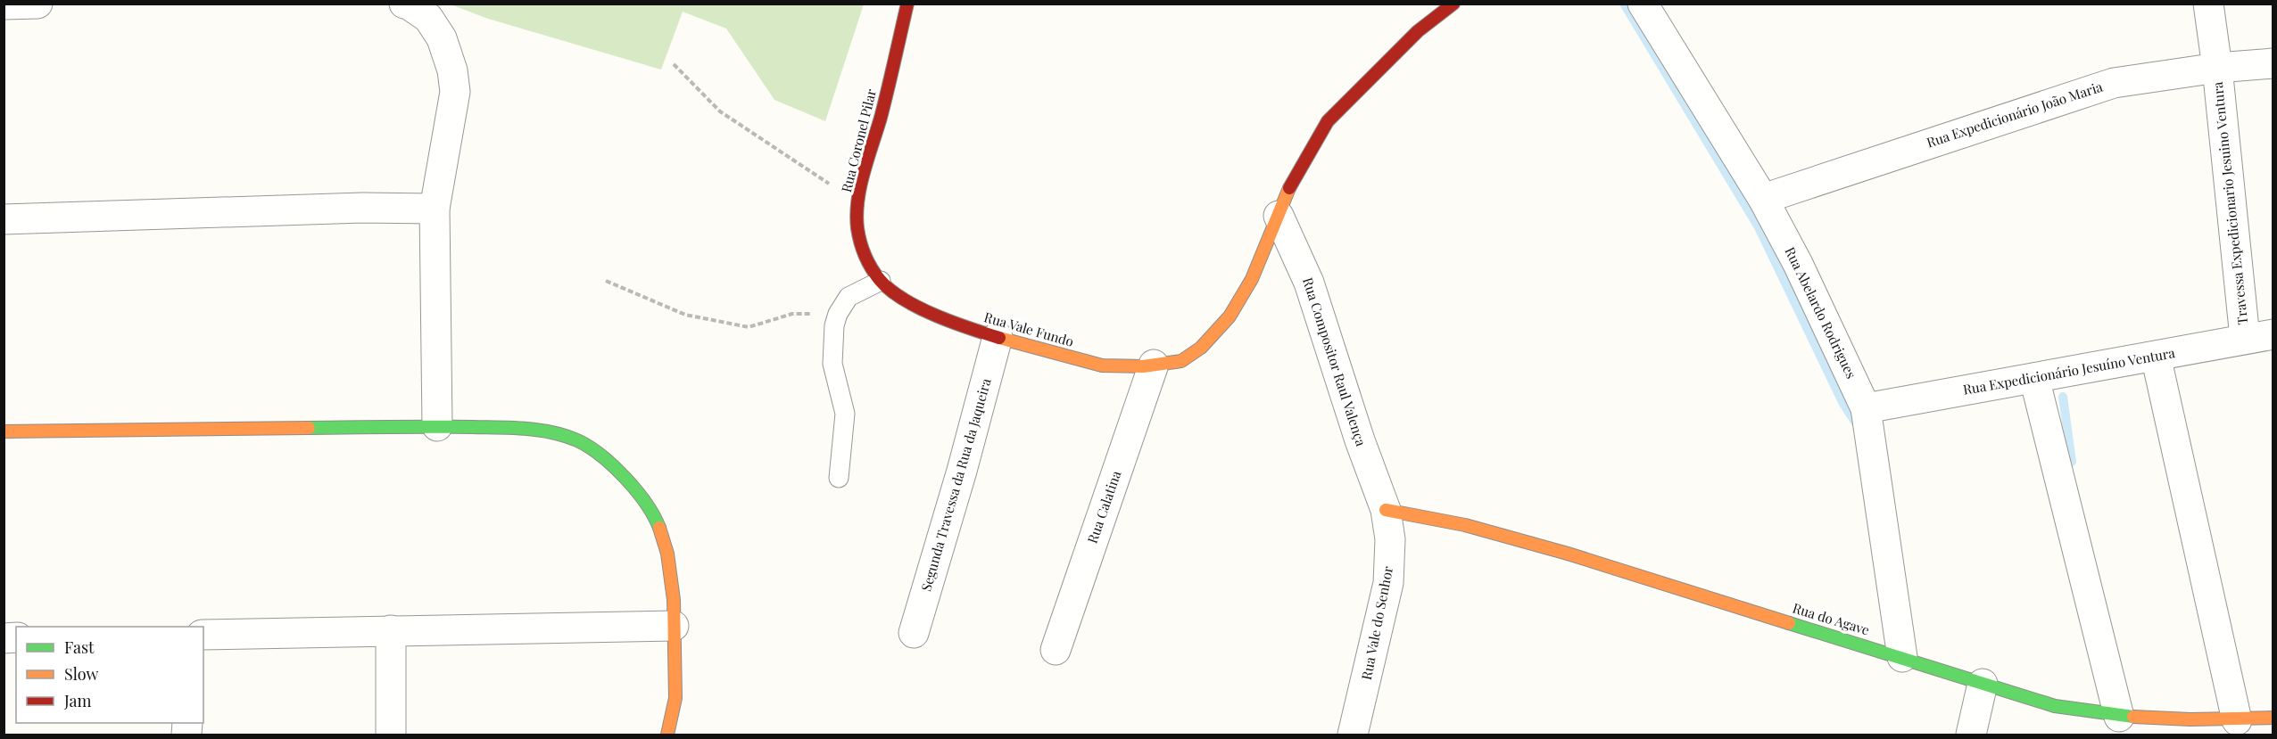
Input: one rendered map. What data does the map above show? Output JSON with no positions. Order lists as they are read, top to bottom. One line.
{"streets":{"street":["Rua Expedicionário João Maria","Rua Coronel Pilar","Travessa Expedicionario Jesuino Ventura","Rua Abelardo Rodrigues","Rua Vale Fundo","Rua Compositor Raul Valença","Rua Expedicionário Jesuíno Ventura","Segunda Travessa da Rua da Jaqueira","Rua Calatina","Rua do Agave","Rua Vale do Senhor"]},"crossings":[["Rua Expedicionário João Maria","Travessa Expedicionario Jesuino Ventura"],["Rua Expedicionário João Maria","Rua Abelardo Rodrigues"],["Rua Coronel Pilar","Rua Vale Fundo"],["Travessa Expedicionario Jesuino Ventura","Rua Expedicionário Jesuíno Ventura"],["Rua Abelardo Rodrigues","Rua Expedicionário Jesuíno Ventura"],["Rua Abelardo Rodrigues","Rua do Agave"],["Rua Vale Fundo","Segunda Travessa da Rua da Jaqueira"],["Rua Vale Fundo","Rua Calatina"],["Rua Compositor Raul Valença","Rua do Agave"],["Rua Compositor Raul Valença","Rua Vale do Senhor"],["Rua do Agave","Rua Vale do Senhor"]],"legend":["Fast","Slow","Jam"]}
